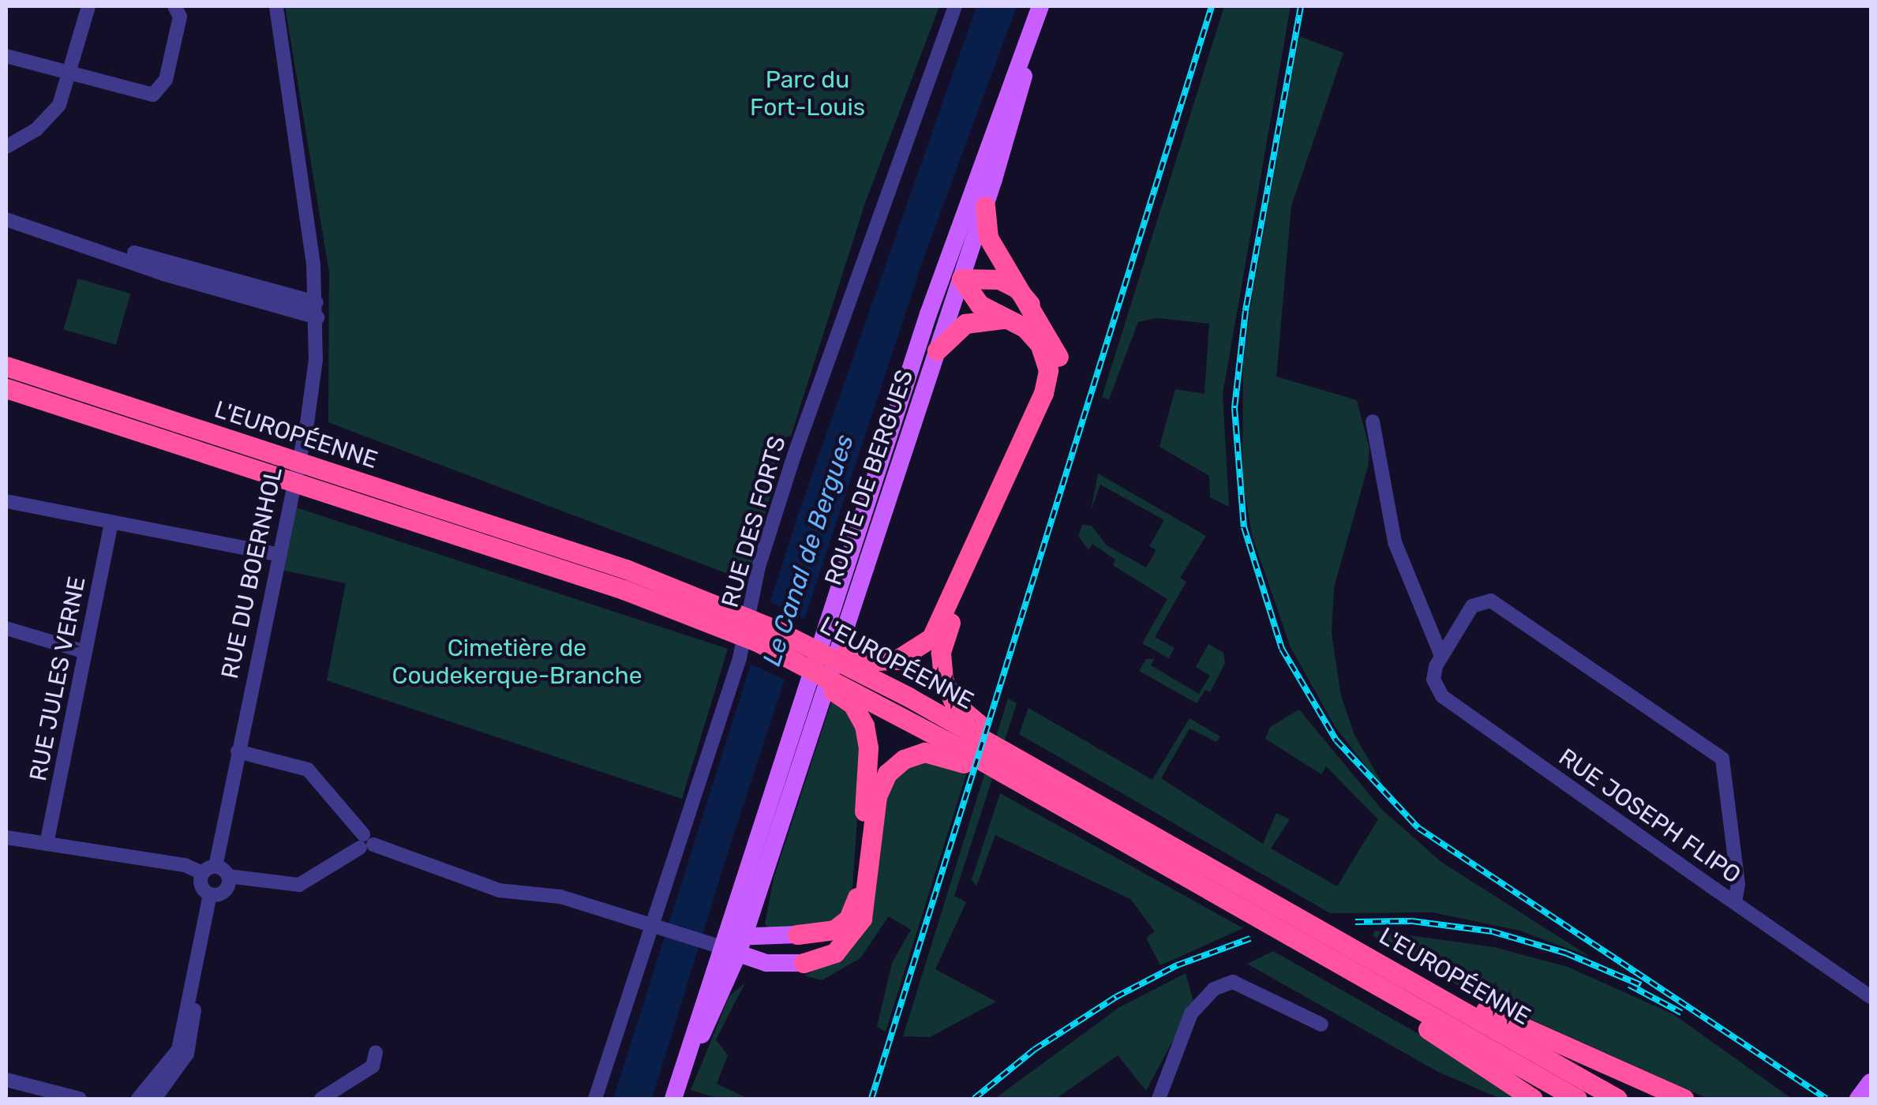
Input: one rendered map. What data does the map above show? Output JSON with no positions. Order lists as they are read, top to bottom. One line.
{"streets":{"highway":["L'EUROPÉENNE"],"main road":["ROUTE DE BERGUES"],"street":["RUE DES FORTS","RUE DU BOERNHOL","RUE JULES VERNE","RUE JOSEPH FLIPO"]},"water":["Le Canal de Bergues"],"parks":["Parc du Fort-Louis","Cimetière de Coudekerque-Branche"]}
